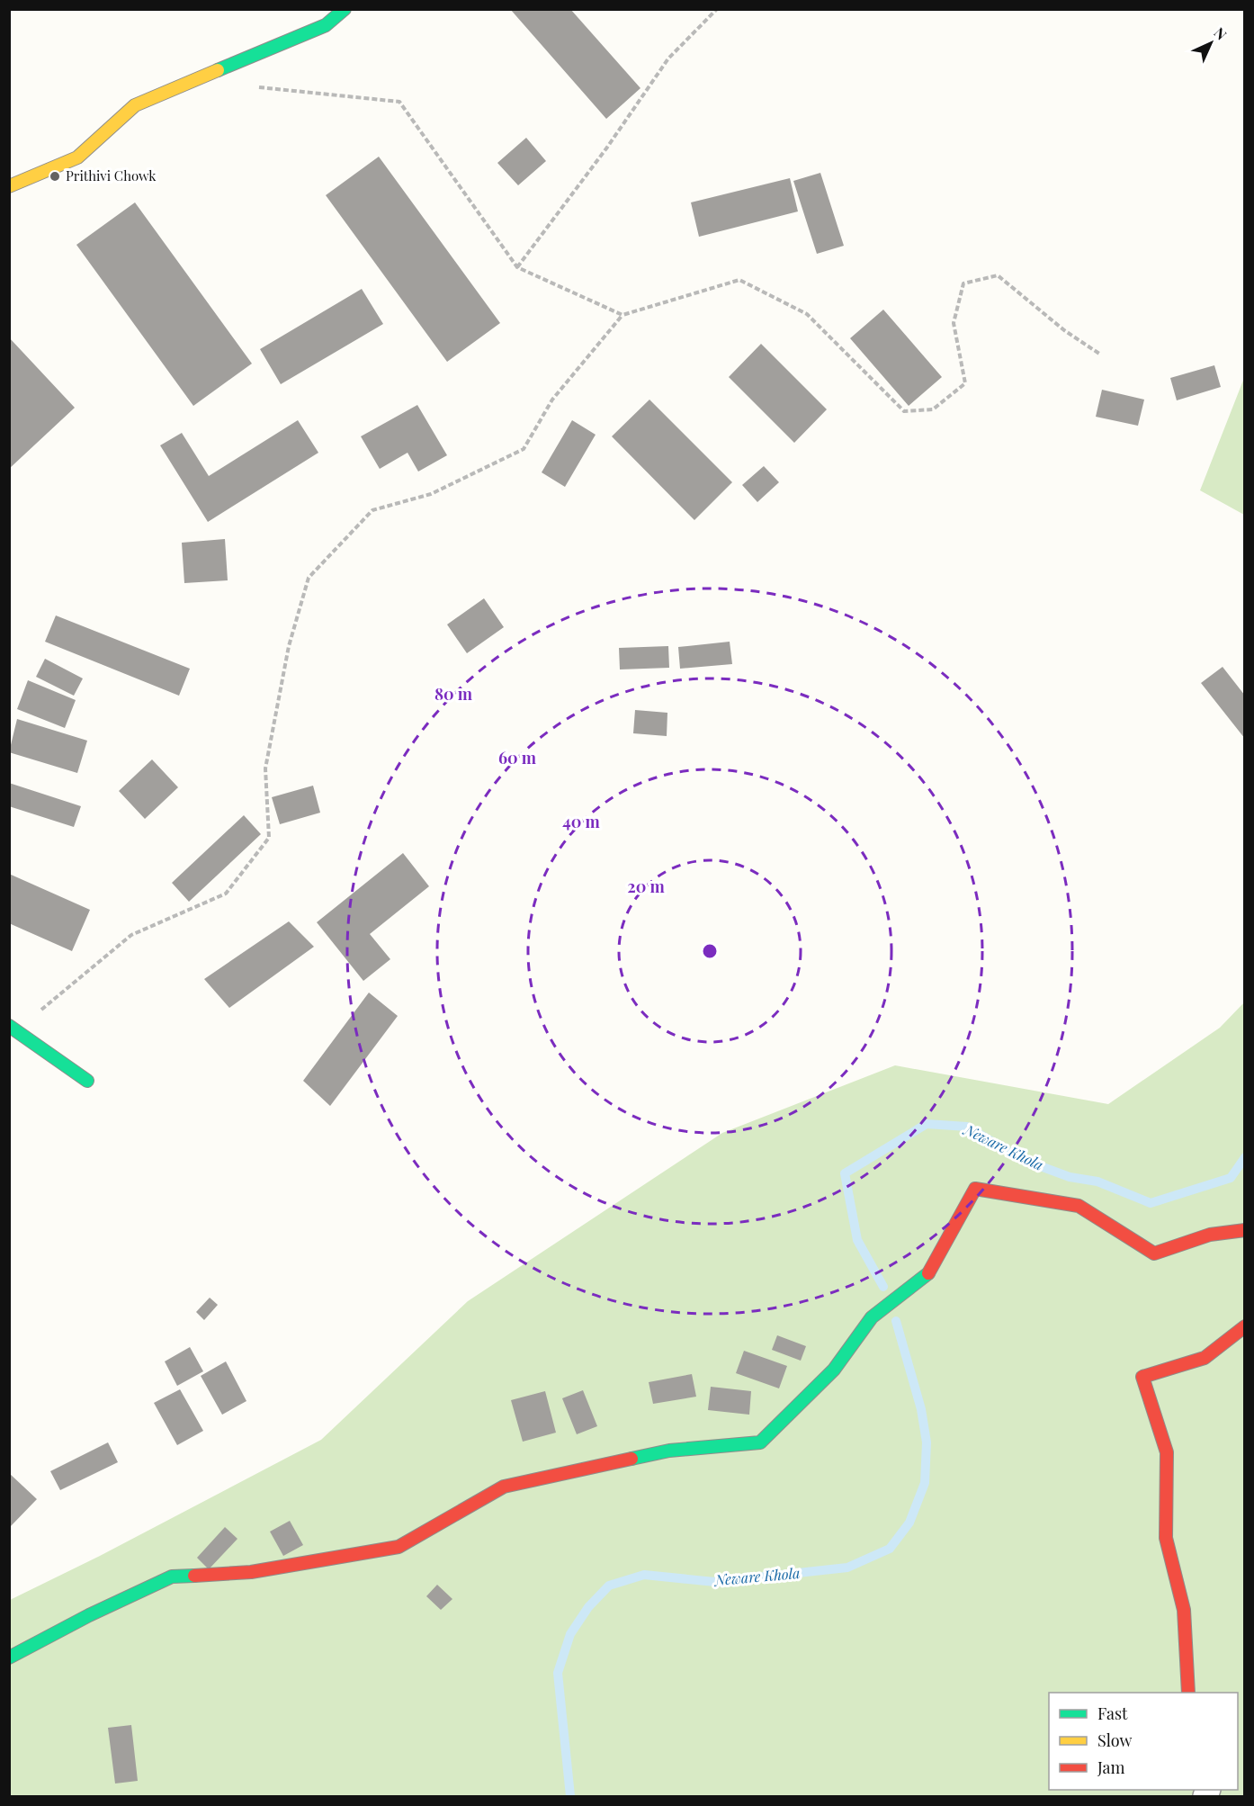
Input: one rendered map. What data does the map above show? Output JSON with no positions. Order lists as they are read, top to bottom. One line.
{"water":["Neware Khola"],"places":["Prithivi Chowk"],"legend":["Fast","Slow","Jam"],"north":"top right","rings":["80 m","60 m","40 m","20 m"]}
